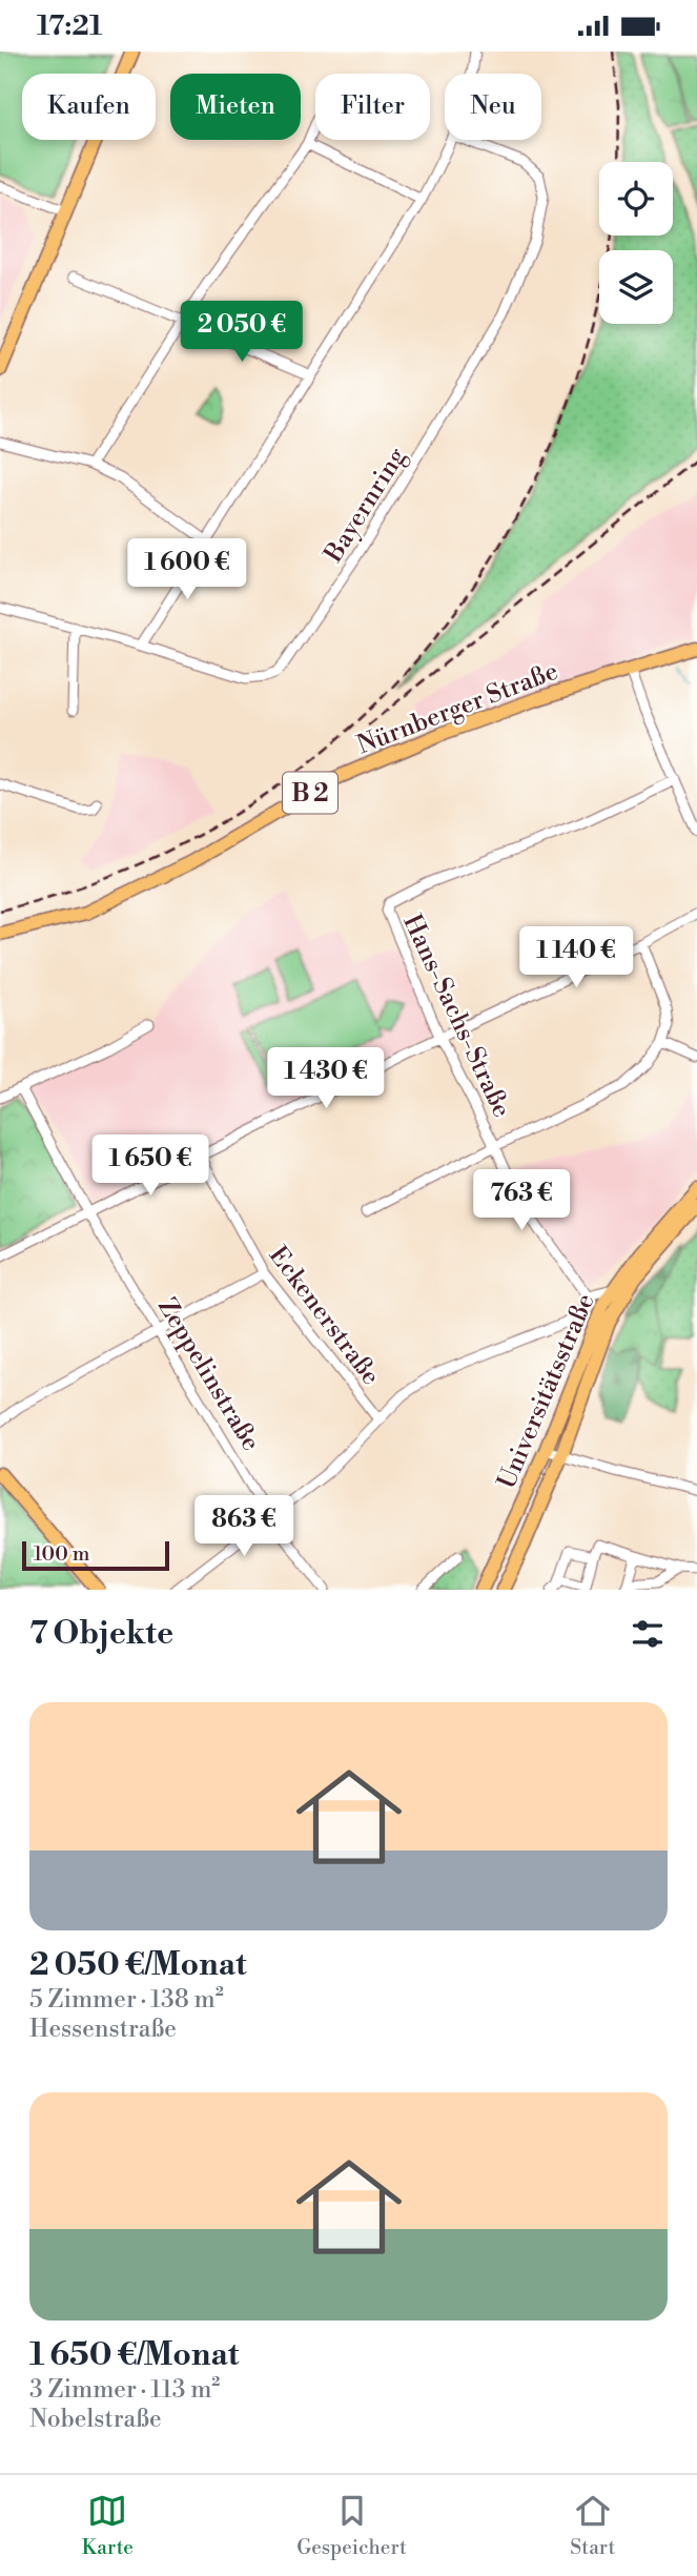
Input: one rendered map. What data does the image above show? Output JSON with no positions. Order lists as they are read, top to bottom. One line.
{"streets":{"main road":["Nürnberger Straße","B 2","Universitätsstraße"],"street":["Bayernring","Hans-Sachs-Straße","Eckenerstraße","Zeppelinstraße"]},"scale_bar":"100 m","page":{"status":"17:21","chip":["Kaufen","Mieten","Filter","Neu"],"price":["2 050 €","1 600 €","1 140 €","1 430 €","1 650 €","763 €","863 €"],"scale":"100 m","heading":"7 Objekte","list":[{"name":"2 050 €/Monat","note":"5 Zimmer · 138 m² · Hessenstraße"},{"name":"1 650 €/Monat","note":"3 Zimmer · 113 m² · Nobelstraße"}],"tabs":["Karte","Gespeichert","Start"]}}
